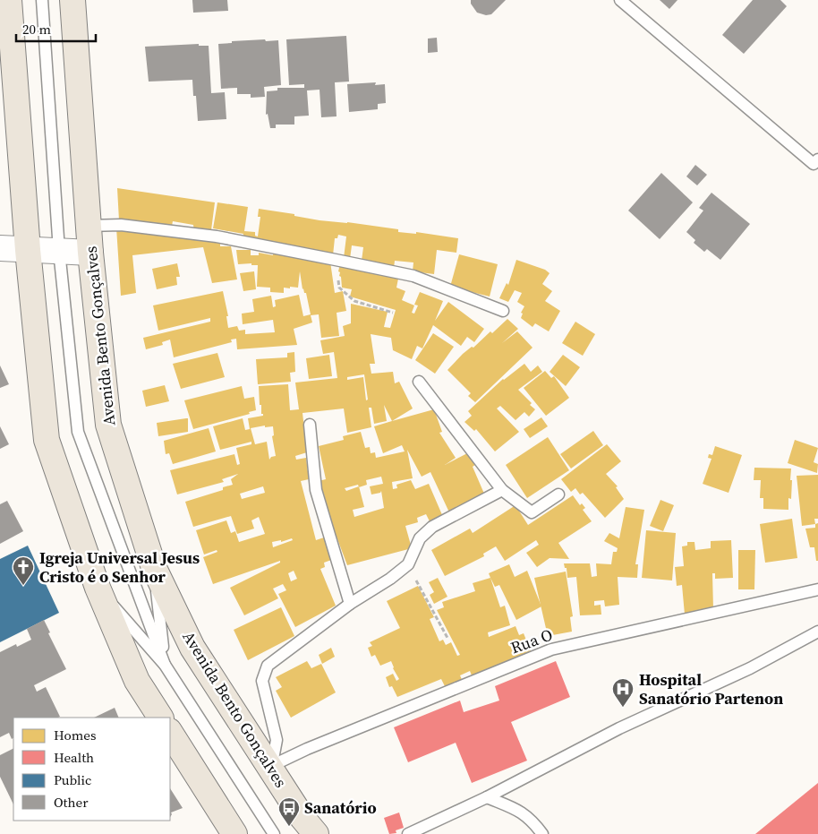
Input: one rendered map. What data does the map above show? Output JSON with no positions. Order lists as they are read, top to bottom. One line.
{"streets":{"main road":["Avenida Bento Gonçalves"],"lane":["Rua O"]},"crossings":[["Avenida Bento Gonçalves","Rua O"]],"places":{"church":["Igreja Universal Jesus Cristo é o Senhor"],"hospital":["Hospital Sanatório Partenon"],"bus stop":["Sanatório"]},"legend":["Homes","Health","Public","Other"],"scale_bar":"20 m"}
